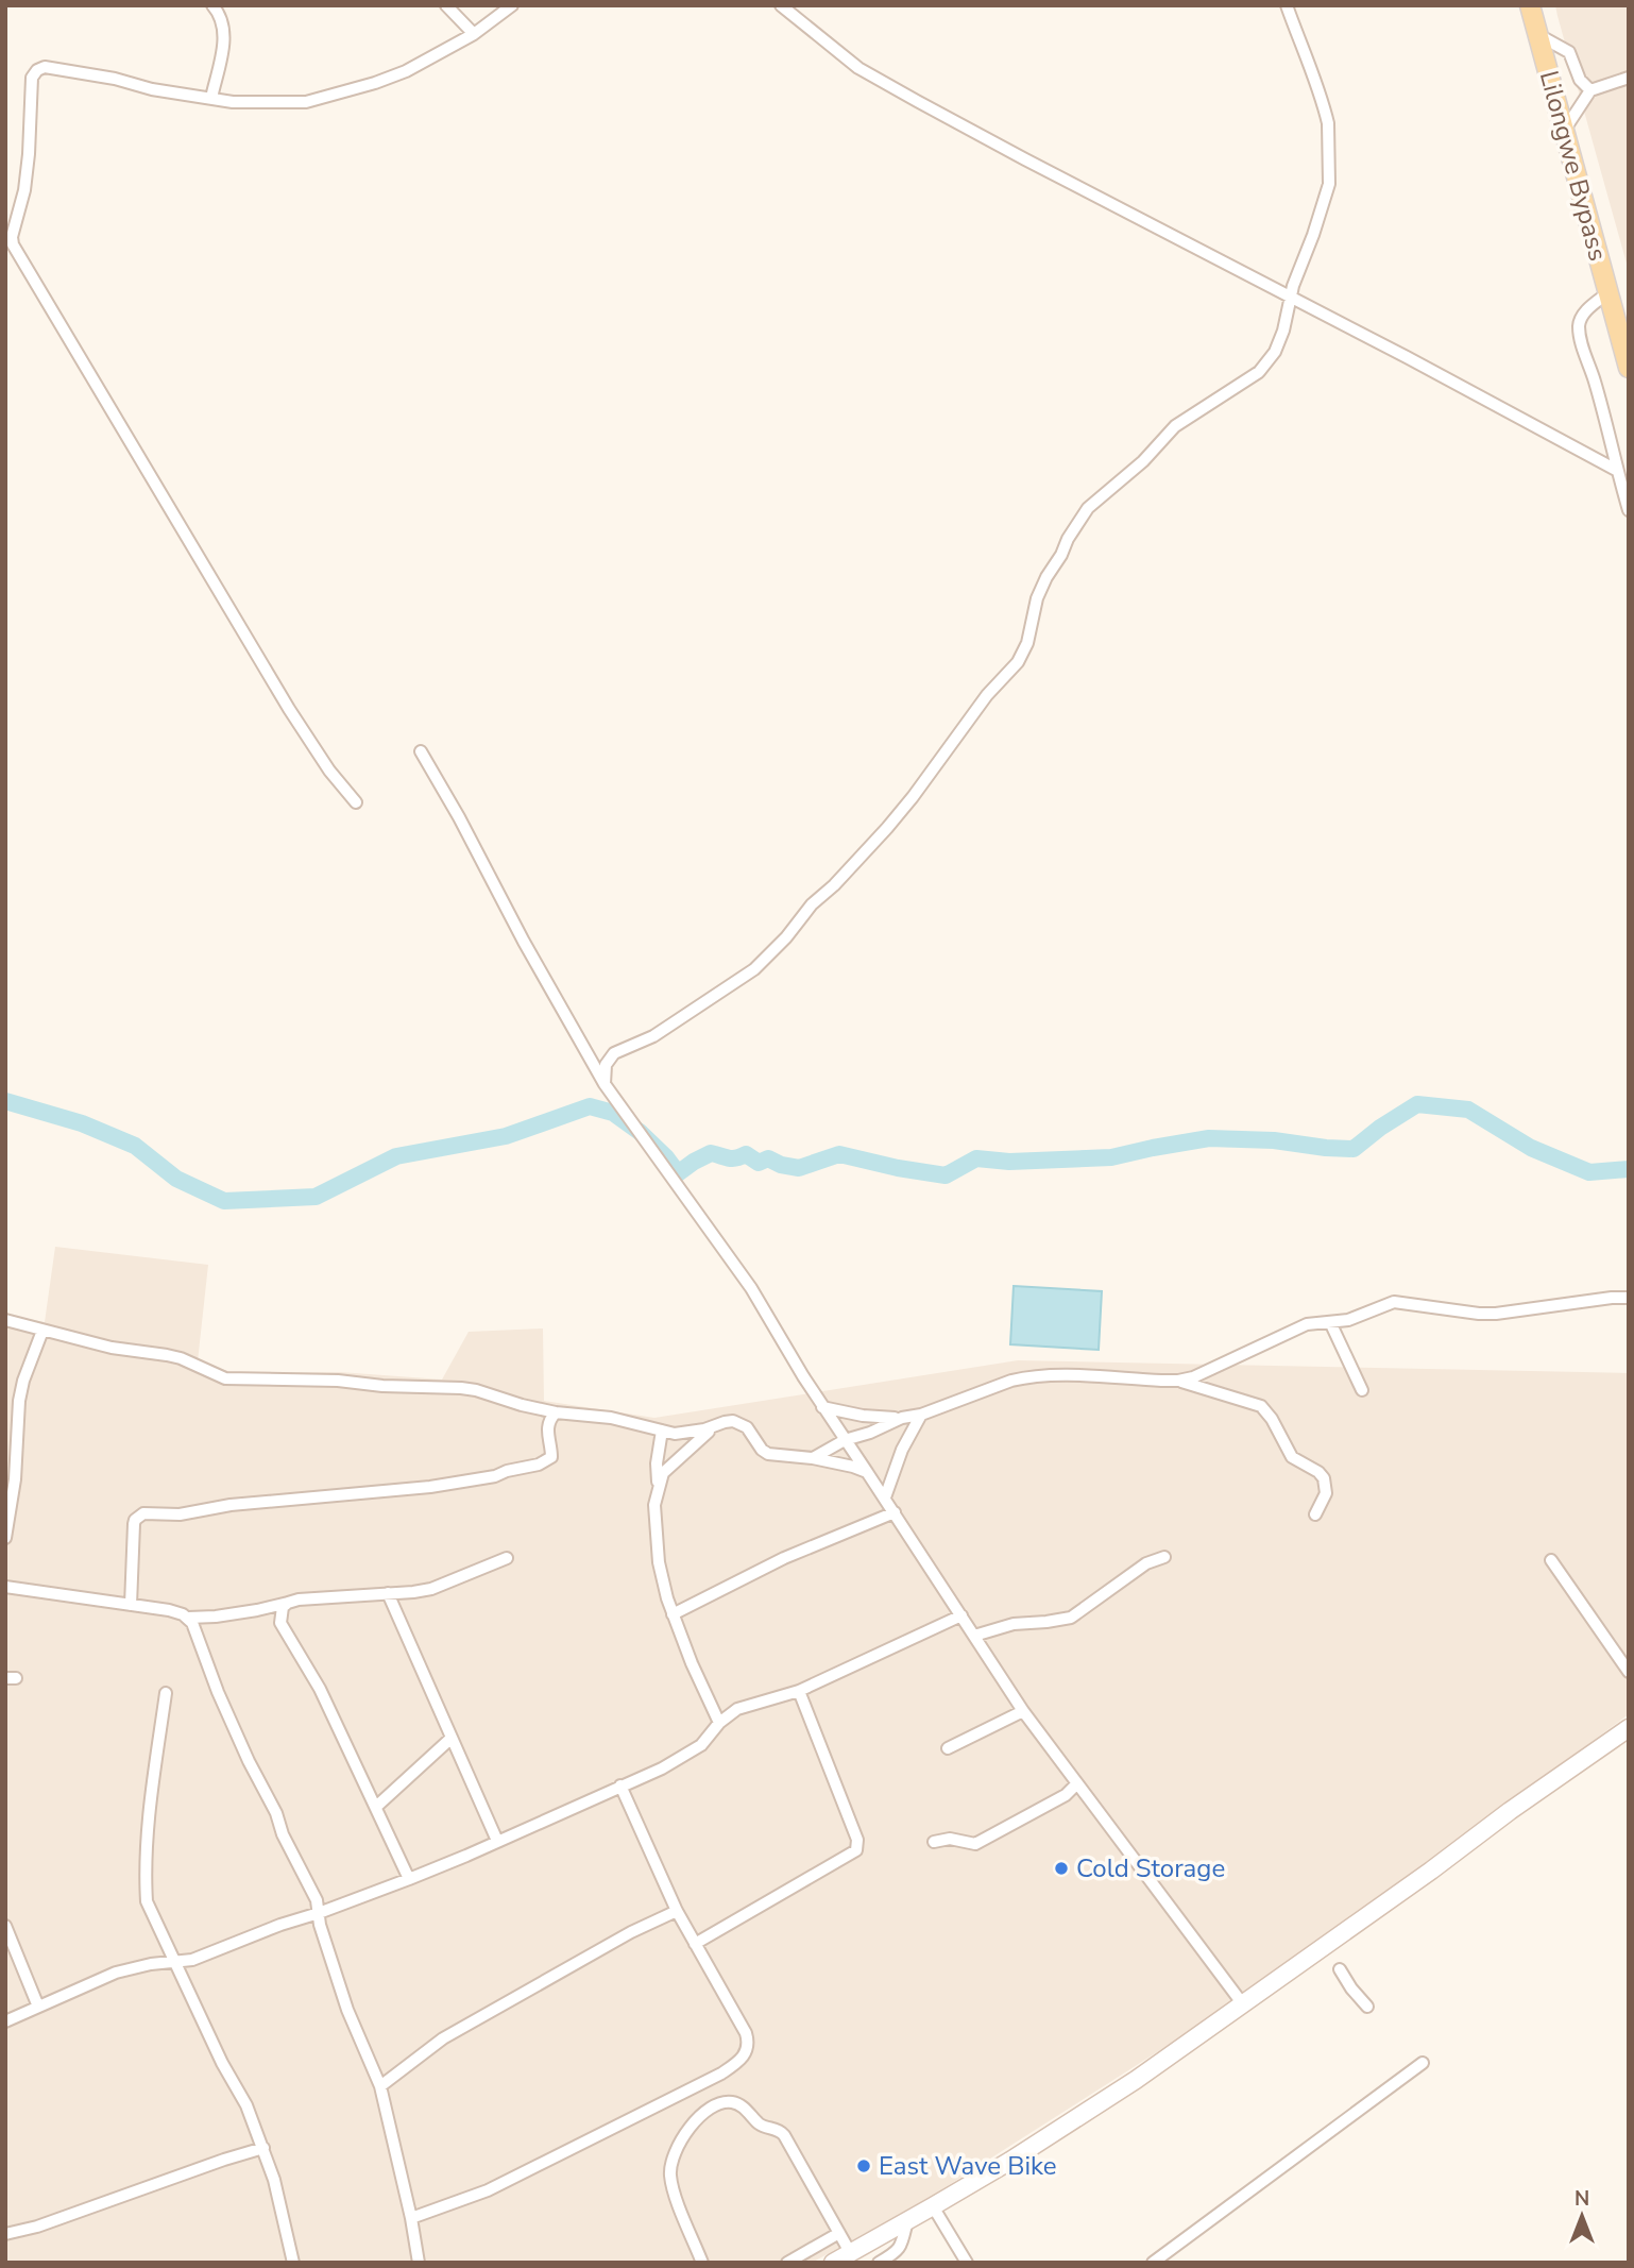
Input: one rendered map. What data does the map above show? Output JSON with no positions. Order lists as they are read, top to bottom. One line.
{"streets":{"main road":["Lilongwe Bypass"]},"places":["Cold Storage","East Wave Bike"],"north":"top"}
